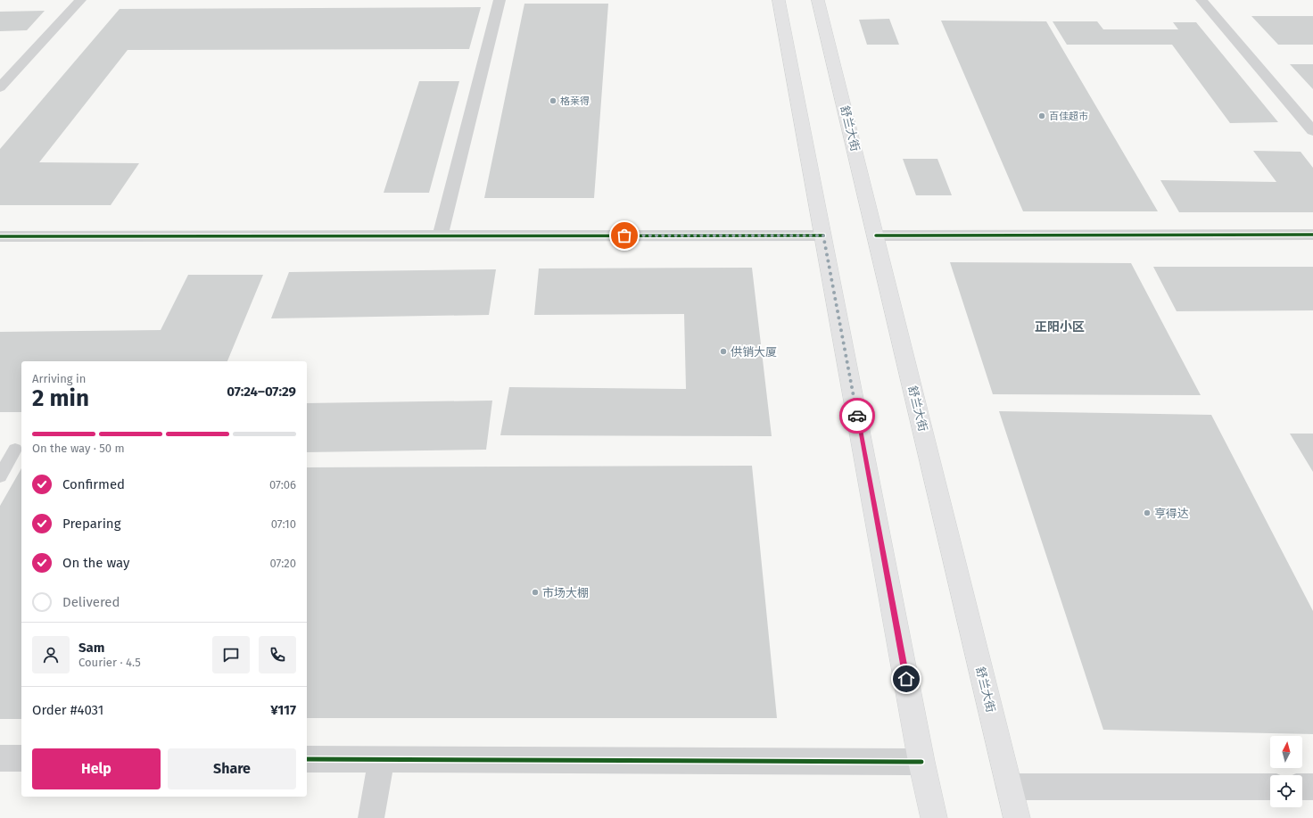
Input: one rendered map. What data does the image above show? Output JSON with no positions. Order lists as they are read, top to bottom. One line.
{"streets":{"main road":["舒兰大街"]},"districts":["正阳小区"],"places":["格莱得","百佳超市","供销大厦","亨得达","市场大棚"],"north":"top","page":{"heading":["2 min","Arriving in","07:24–07:29"],"panel":["Sam","Courier · 4.5","Order #4031","¥117"],"bar":"On the way · 50 m","list":[["Confirmed","07:06"],["Preparing","07:10"],["On the way","07:20"],"Delivered"],"buttons":["Help","Share"]}}
